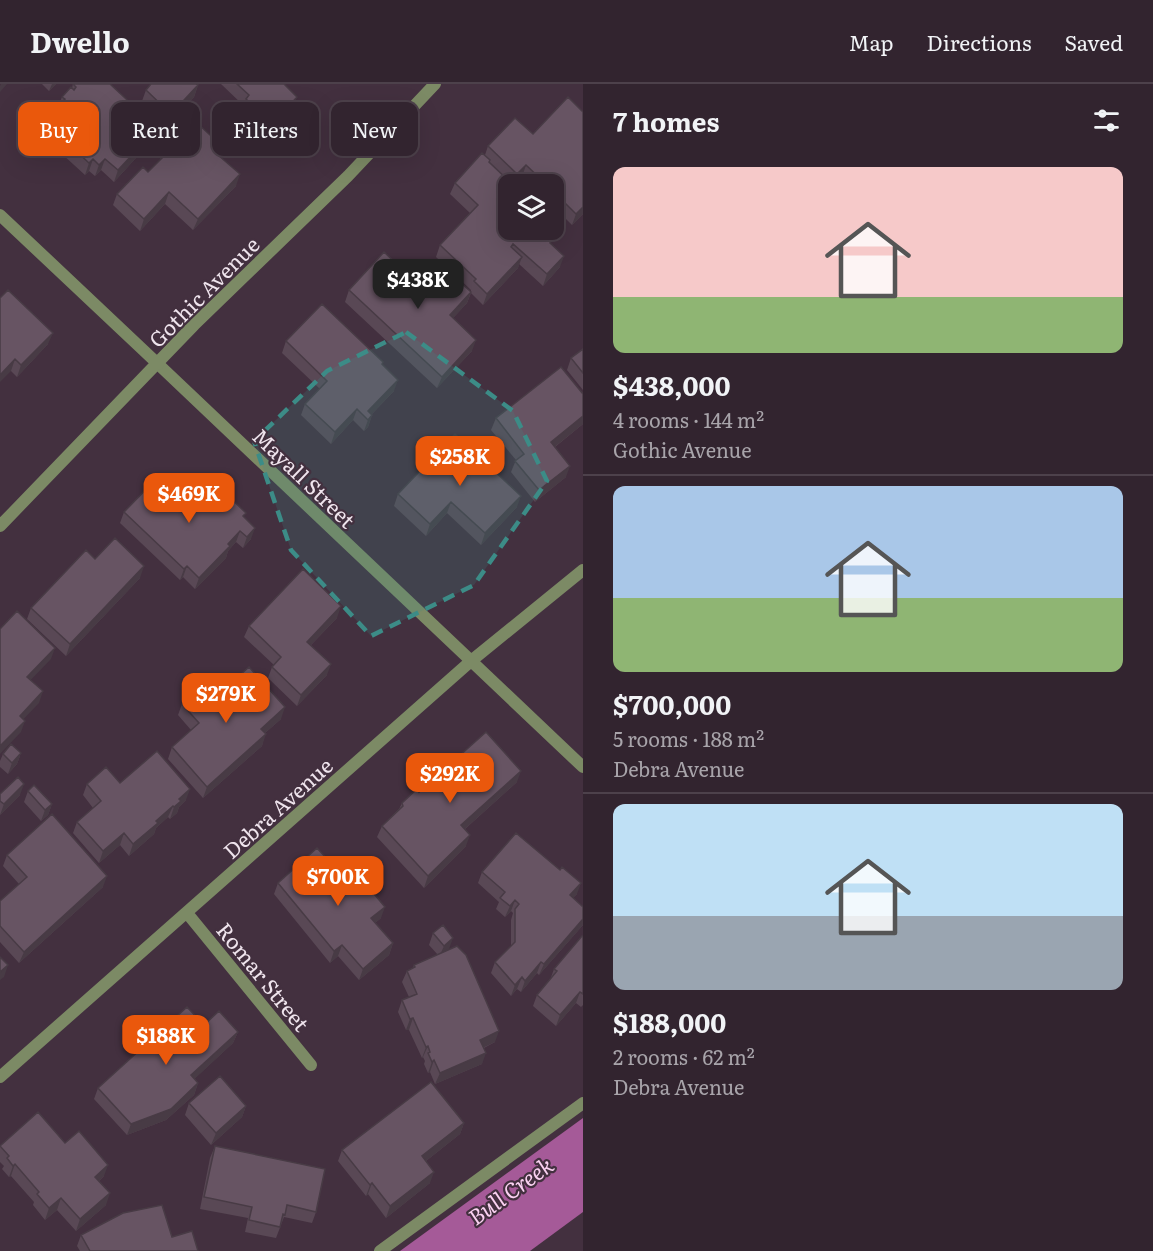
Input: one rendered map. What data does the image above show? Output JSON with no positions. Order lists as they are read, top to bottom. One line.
{"streets":{"street":["Gothic Avenue","Mayall Street","Debra Avenue","Romar Street"]},"crossings":[["Gothic Avenue","Mayall Street"],["Mayall Street","Debra Avenue"],["Debra Avenue","Romar Street"]],"water":["Bull Creek"],"page":{"header":"Dwello","nav":["Map","Directions","Saved"],"heading":"7 homes","chip":["Buy","Rent","Filters","New"],"list":[{"name":"$438,000","note":"4 rooms · 144 m² · Gothic Avenue"},{"name":"$700,000","note":"5 rooms · 188 m² · Debra Avenue"},{"name":"$188,000","note":"2 rooms · 62 m² · Debra Avenue"}],"price":["$438K","$258K","$469K","$279K","$292K","$700K","$188K"]}}
